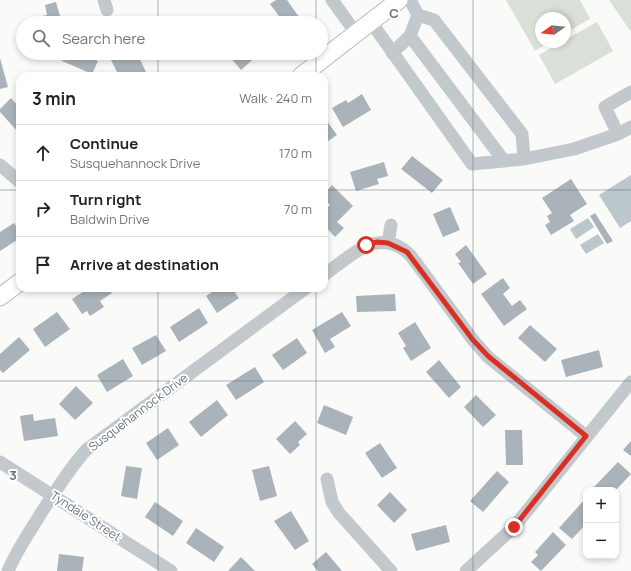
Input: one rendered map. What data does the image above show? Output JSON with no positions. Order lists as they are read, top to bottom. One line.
{"streets":{"street":["Susquehannock Drive","Tyndale Street"]},"crossings":[["Susquehannock Drive","Tyndale Street"]],"north":"left","page":{"search":"Search here","heading":["3 min","Walk · 240 m"],"list":[["Continue","Susquehannock Drive","170 m"],["Turn right","Baldwin Drive","70 m"],"Arrive at destination"],"map_buttons":["+","−"]},"grid":{"columns":["C"],"rows":["3"]}}
